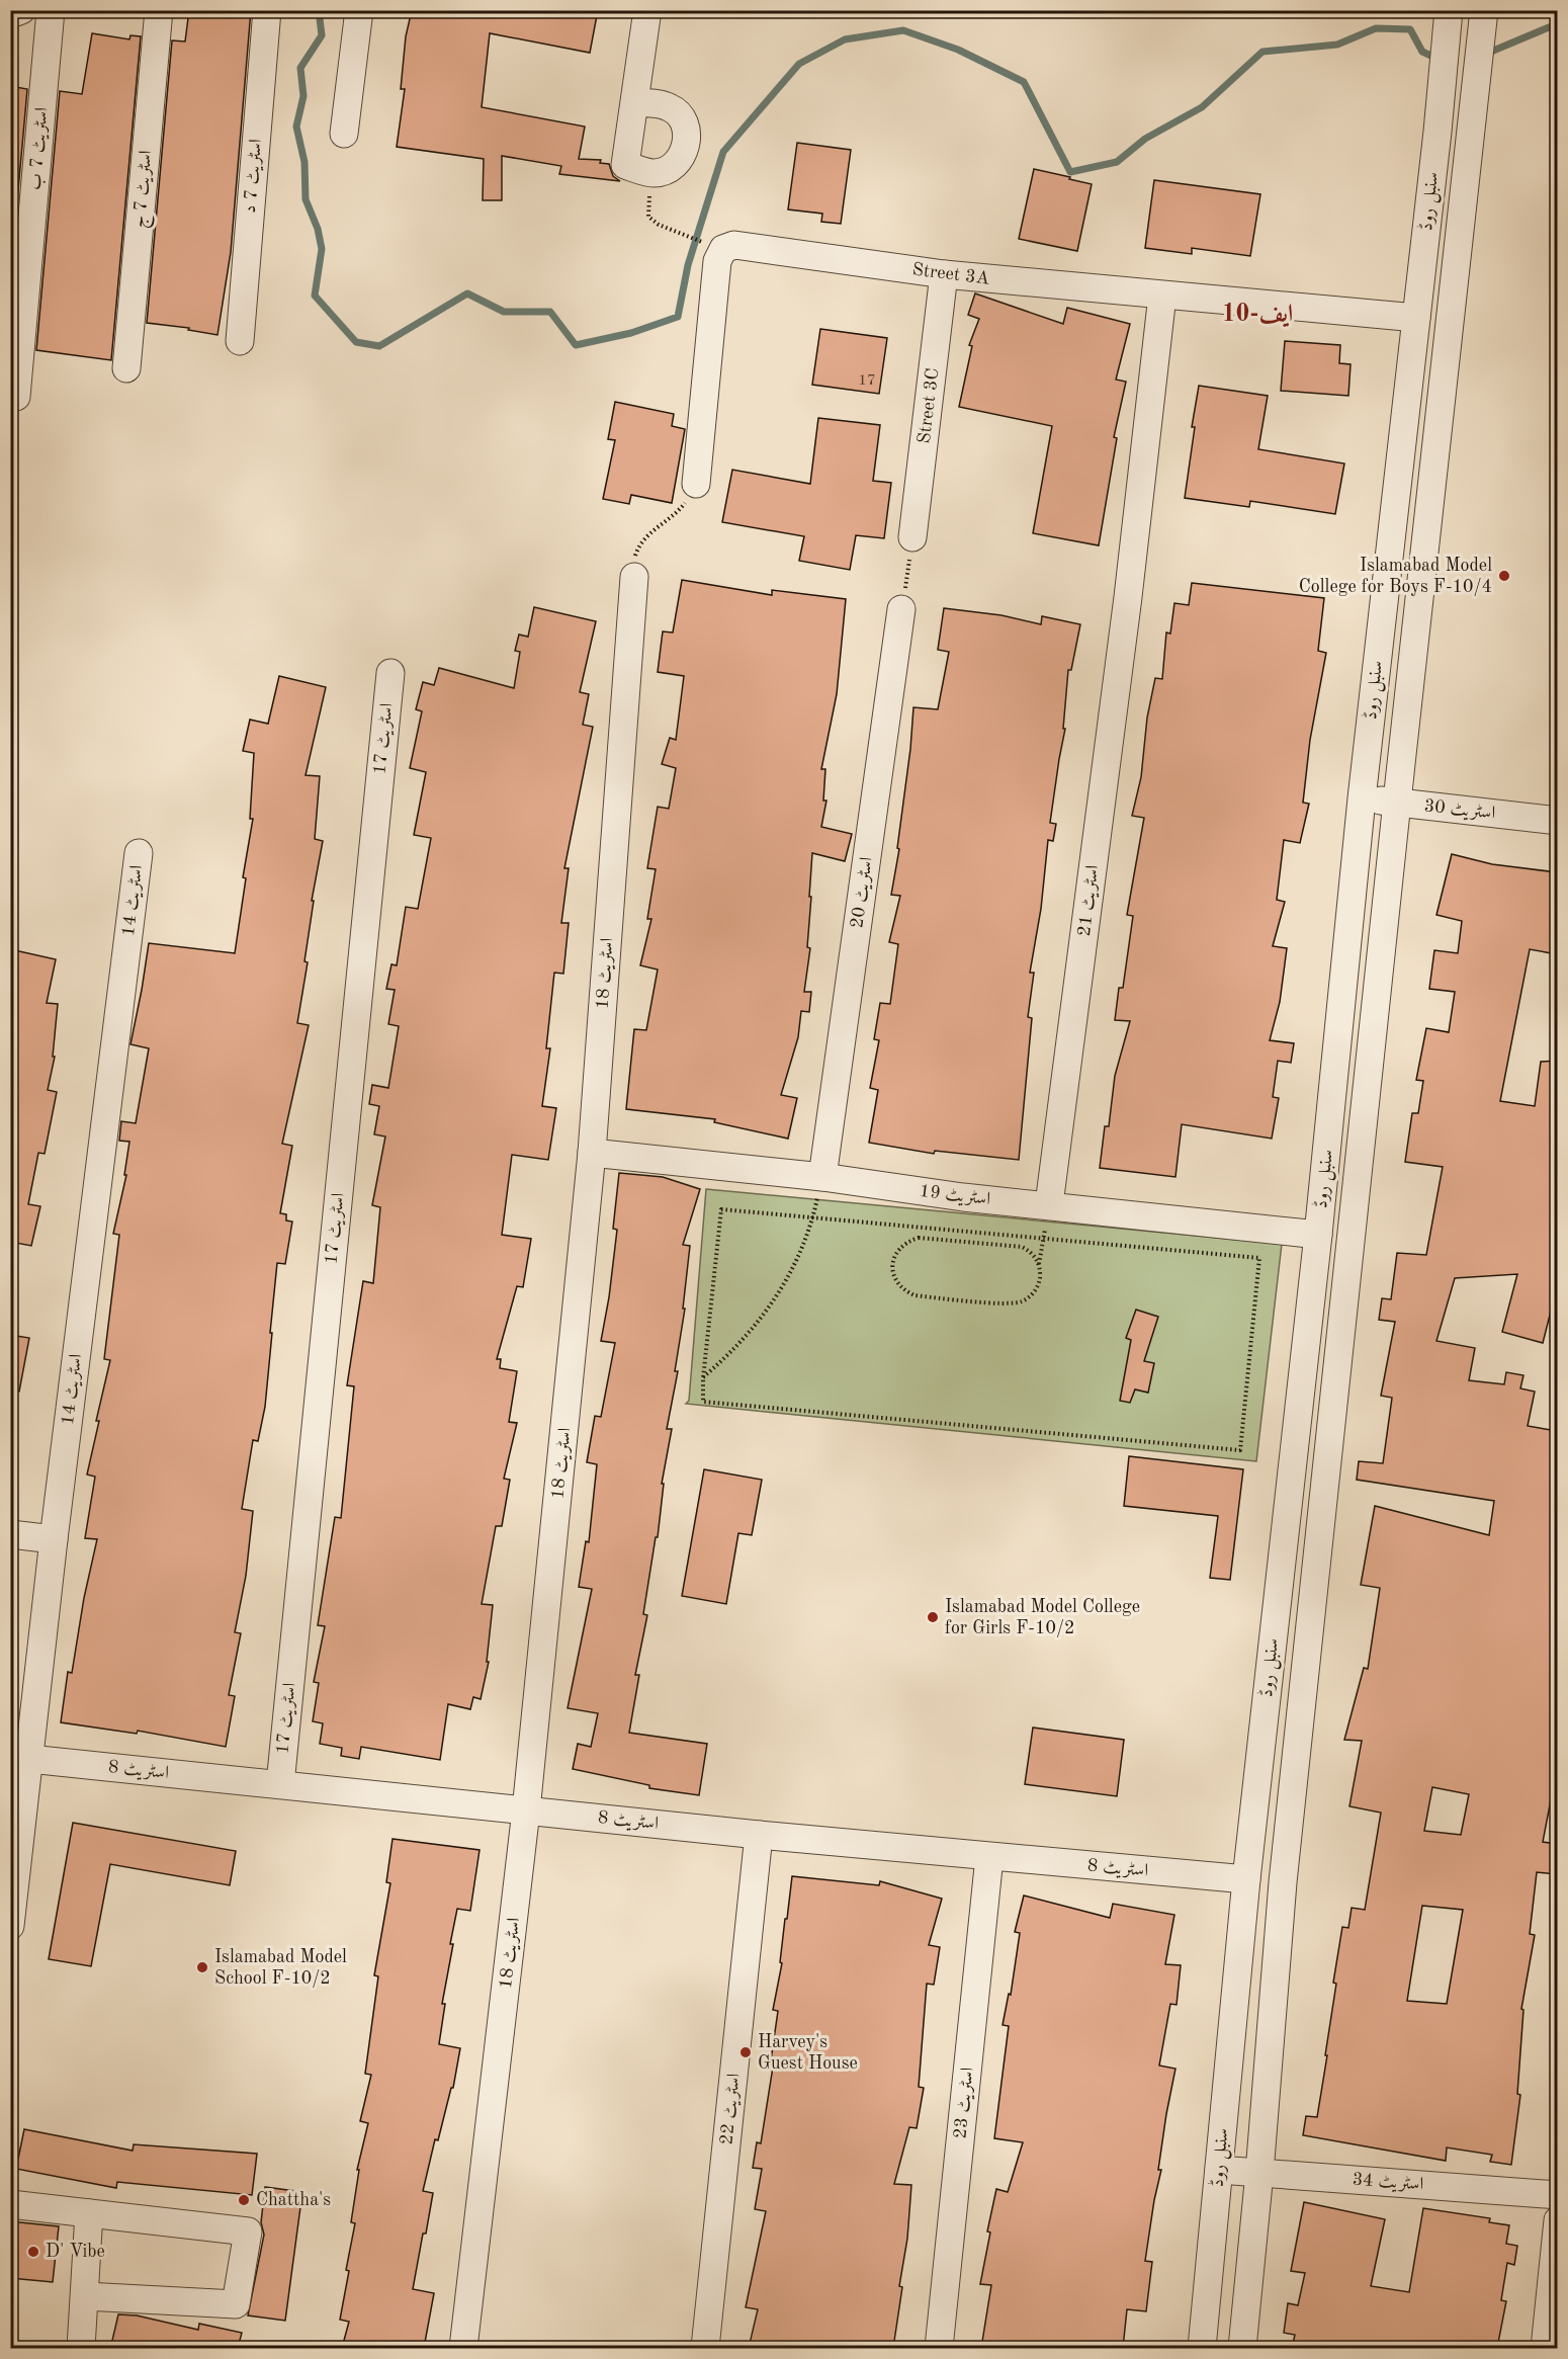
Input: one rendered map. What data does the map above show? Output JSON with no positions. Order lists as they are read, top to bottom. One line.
{"streets":{"street":["اسٹریٹ 7 ب","اسٹریٹ 7 د","اسٹریٹ 7 ج","سنبل روڈ","Street 3A","Street 3C","اسٹریٹ 17","اسٹریٹ 30","اسٹریٹ 20","اسٹریٹ 14","اسٹریٹ 21","اسٹریٹ 18","اسٹریٹ 19","اسٹریٹ 8","اسٹریٹ 23","اسٹریٹ 22","اسٹریٹ 34"]},"crossings":[["سنبل روڈ","Street 3A"],["سنبل روڈ","اسٹریٹ 30"],["سنبل روڈ","اسٹریٹ 19"],["سنبل روڈ","اسٹریٹ 8"],["سنبل روڈ","اسٹریٹ 34"],["Street 3A","Street 3C"],["Street 3A","اسٹریٹ 21"],["اسٹریٹ 17","اسٹریٹ 8"],["اسٹریٹ 20","اسٹریٹ 19"],["اسٹریٹ 14","اسٹریٹ 8"],["اسٹریٹ 21","اسٹریٹ 19"],["اسٹریٹ 18","اسٹریٹ 19"],["اسٹریٹ 18","اسٹریٹ 8"],["اسٹریٹ 8","اسٹریٹ 23"],["اسٹریٹ 8","اسٹریٹ 22"]],"districts":["ایف-10"],"places":["Islamabad Model College for Boys F-10/4","Islamabad Model College for Girls F-10/2","Islamabad Model School F-10/2","Harvey's Guest House","Chattha's","D' Vibe"],"house_numbers":["17"]}
